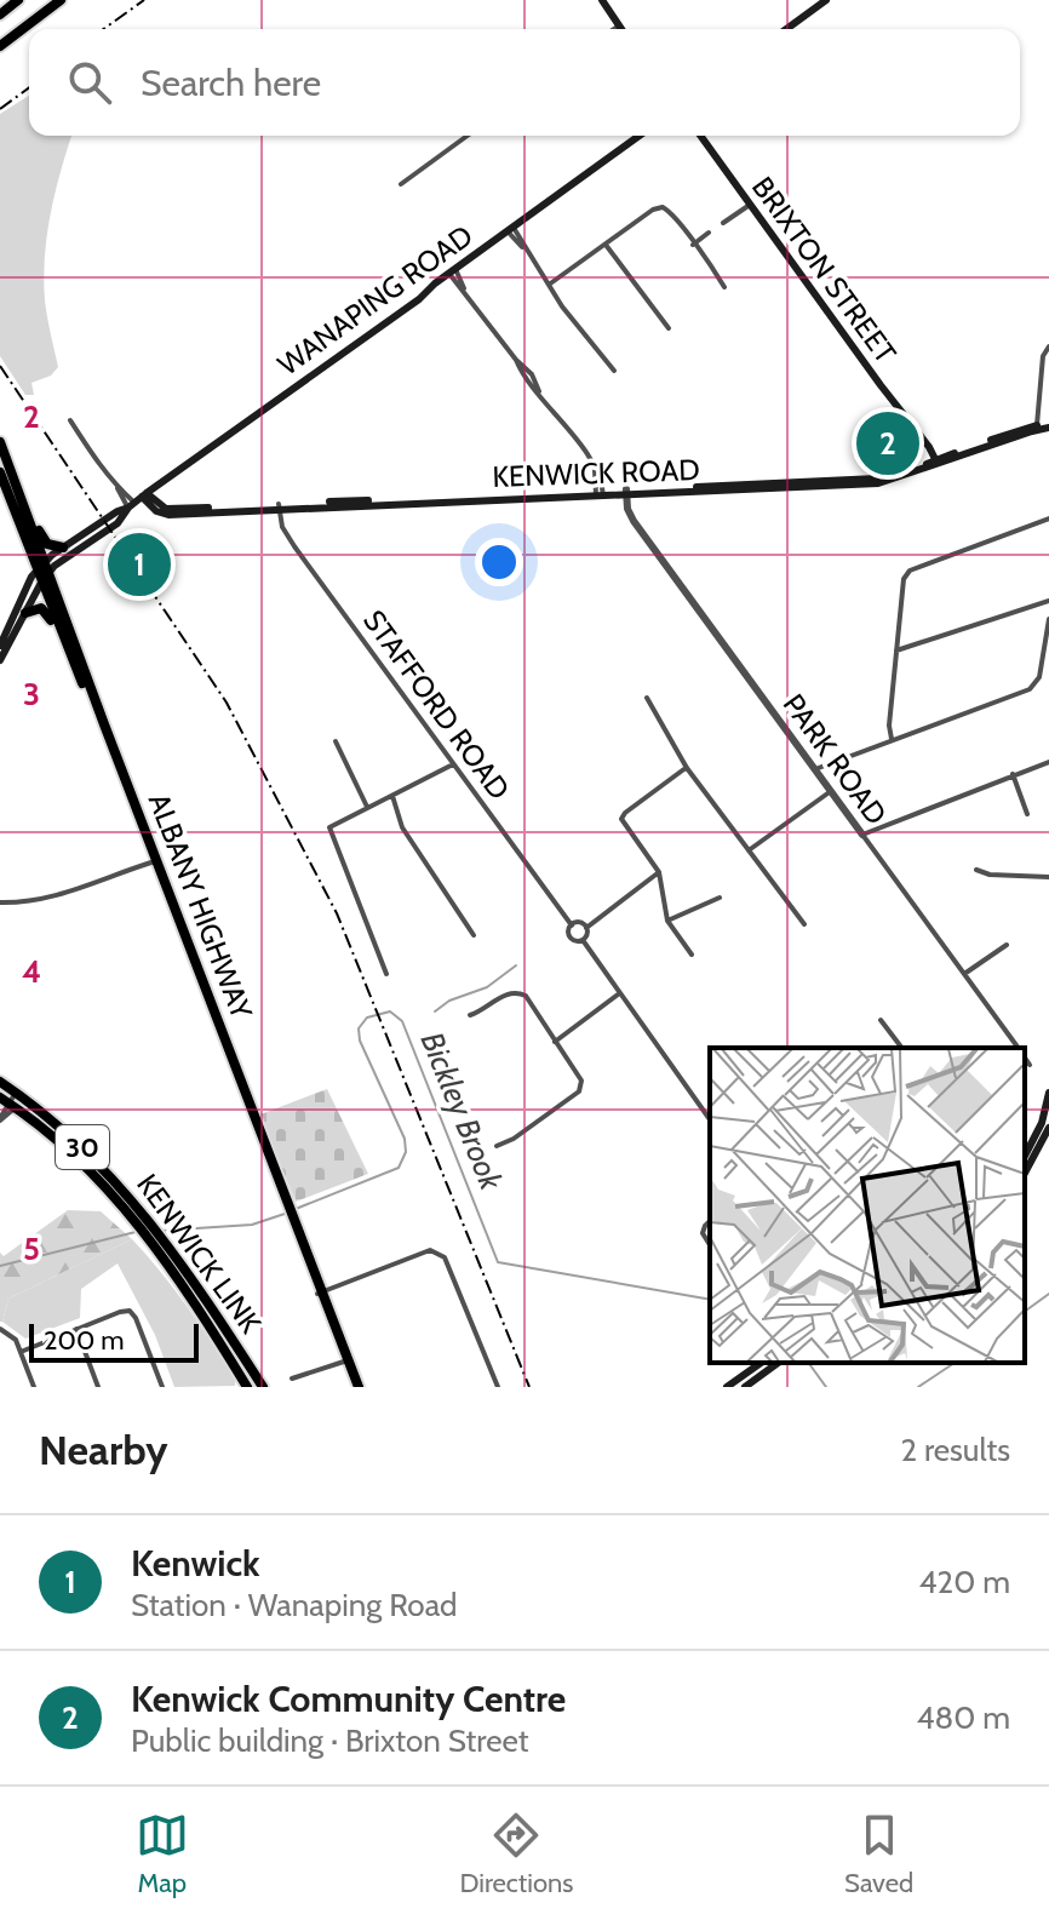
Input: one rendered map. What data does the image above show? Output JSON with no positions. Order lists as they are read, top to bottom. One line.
{"streets":{"highway":["ALBANY HIGHWAY","30","KENWICK LINK"],"main road":["BRIXTON STREET","WANAPING ROAD","KENWICK ROAD"],"street":["STAFFORD ROAD","PARK ROAD"]},"crossings":[["BRIXTON STREET","KENWICK ROAD"],["WANAPING ROAD","KENWICK ROAD"],["WANAPING ROAD","ALBANY HIGHWAY"],["KENWICK ROAD","STAFFORD ROAD"],["KENWICK ROAD","PARK ROAD"]],"water":["Bickley Brook"],"scale_bar":"200 m","page":{"search":"Search here","pins":["2","1"],"scale":"200 m","heading":["Nearby","2 results"],"list":[{"mark":"1","name":"Kenwick","note":"Station · Wanaping Road","value":"420 m"},{"mark":"2","name":"Kenwick Community Centre","note":"Public building · Brixton Street","value":"480 m"}],"nav":["Map","Directions","Saved"]},"grid":{"rows":["2","3","4","5"]}}
